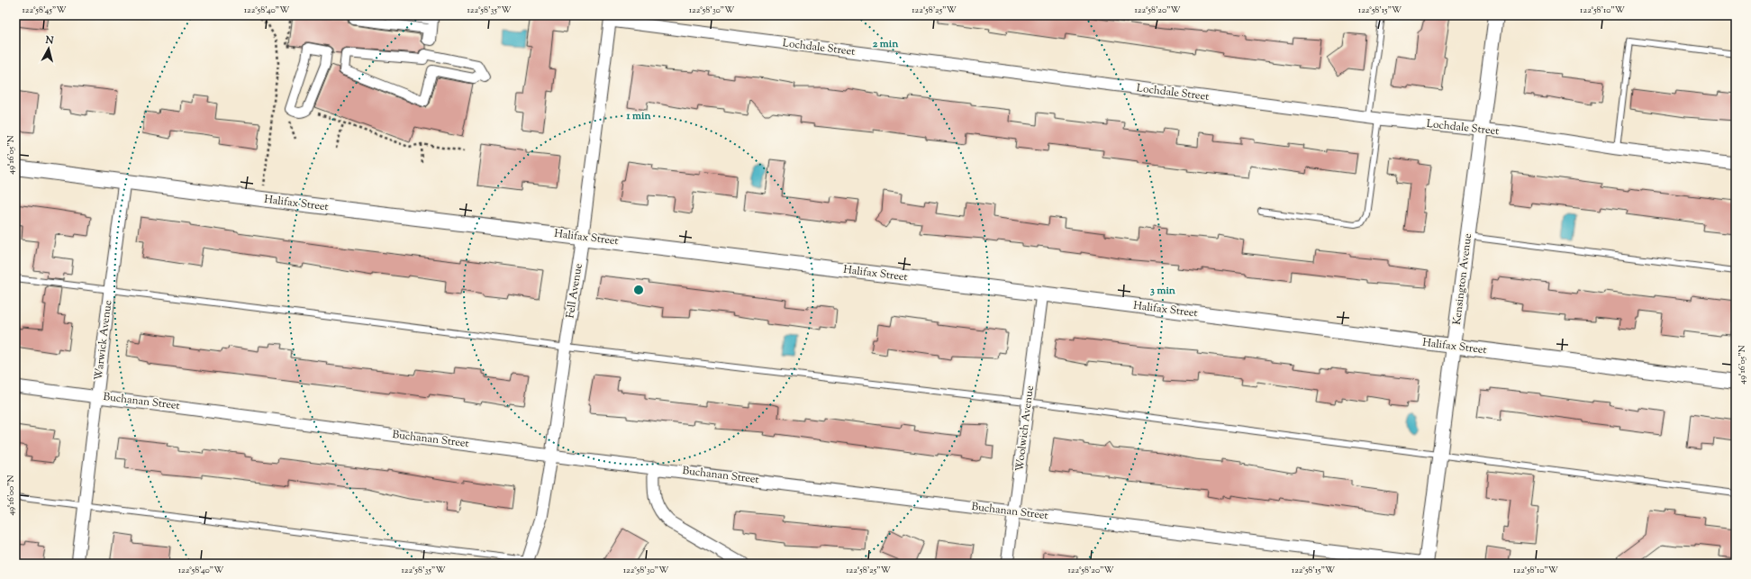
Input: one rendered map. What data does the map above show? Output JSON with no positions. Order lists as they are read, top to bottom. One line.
{"streets":{"street":["Lochdale Street","Halifax Street","Kensington Avenue","Fell Avenue","Warwick Avenue","Buchanan Street","Woolwich Avenue"]},"crossings":[["Lochdale Street","Kensington Avenue"],["Lochdale Street","Fell Avenue"],["Halifax Street","Kensington Avenue"],["Halifax Street","Fell Avenue"],["Halifax Street","Warwick Avenue"],["Halifax Street","Woolwich Avenue"],["Kensington Avenue","Buchanan Street"],["Fell Avenue","Buchanan Street"],["Warwick Avenue","Buchanan Street"],["Buchanan Street","Woolwich Avenue"]],"north":"top","coordinates":["122°58'45\"W","122°58'40\"W","122°58'35\"W","122°58'30\"W","122°58'25\"W","122°58'20\"W","122°58'15\"W","122°58'10\"W","49°16'05\"N","49°16'00\"N"],"rings":["2 min","1 min","3 min"]}
